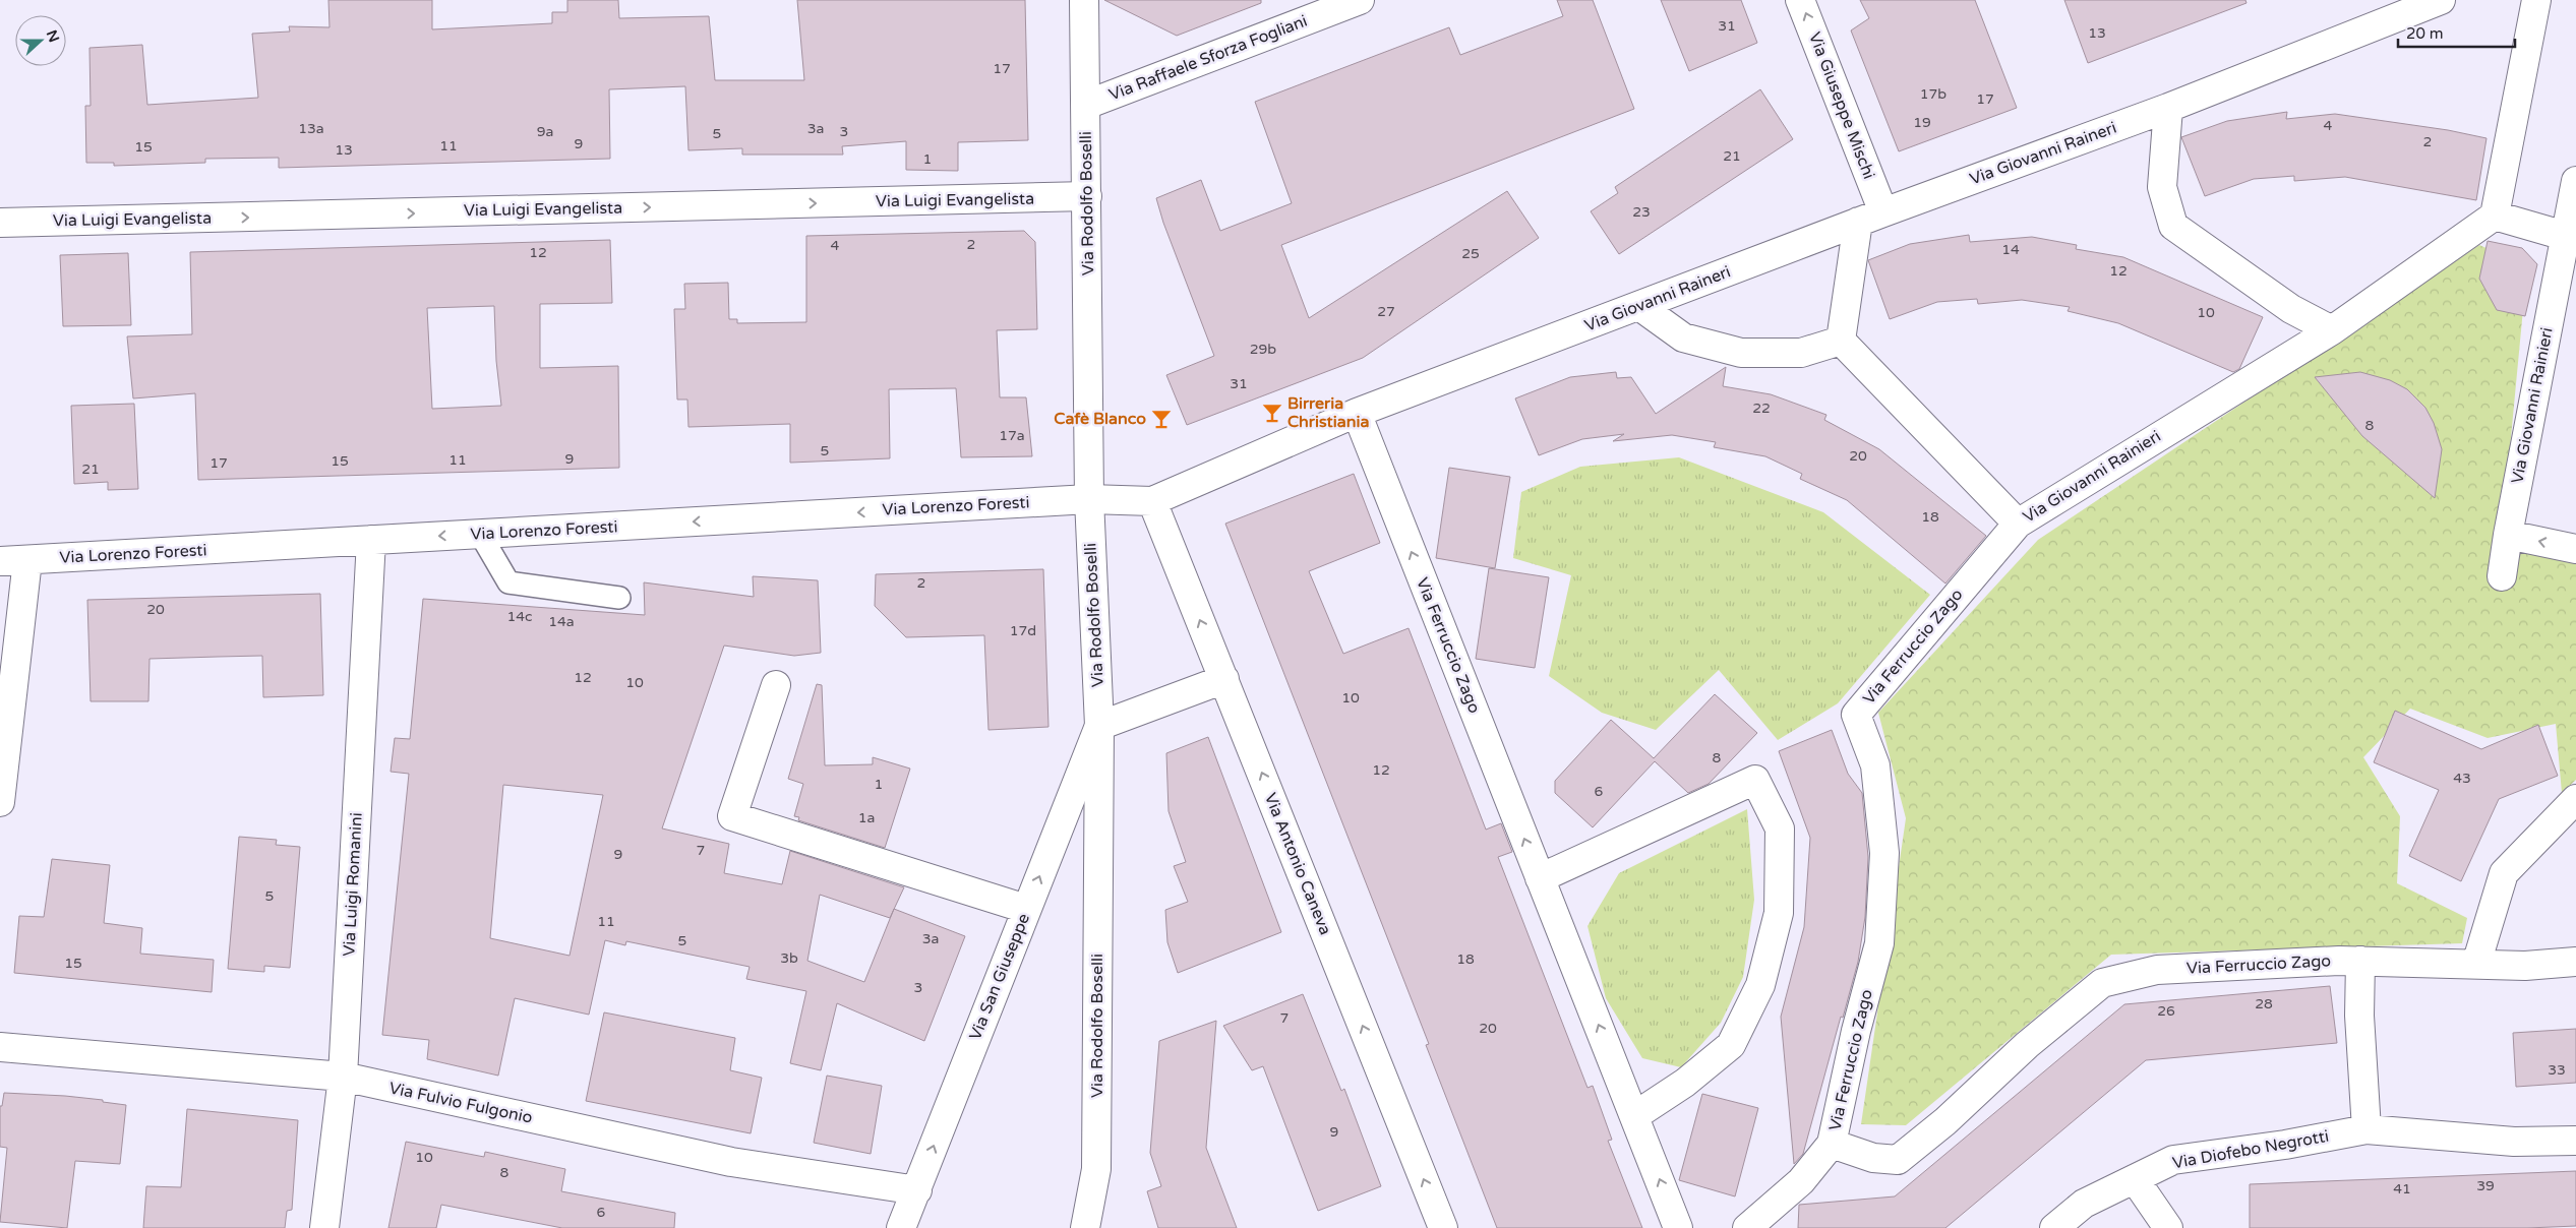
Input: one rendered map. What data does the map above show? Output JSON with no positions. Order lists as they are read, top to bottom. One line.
{"streets":{"street":["Via Raffaele Sforza Fogliani","Via Giuseppe Mischi","Via Giovanni Raineri","Via Luigi Evangelista","Via Rodolfo Boselli","Via Giovanni Rainieri","Via Lorenzo Foresti","Via Ferruccio Zago","Via Antonio Caneva","Via Luigi Romanini","Via San Giuseppe","Via Fulvio Fulgonio","Via Diofebo Negrotti"]},"crossings":[["Via Raffaele Sforza Fogliani","Via Rodolfo Boselli"],["Via Giuseppe Mischi","Via Giovanni Raineri"],["Via Giovanni Raineri","Via Lorenzo Foresti"],["Via Giovanni Raineri","Via Ferruccio Zago"],["Via Giovanni Raineri","Via Antonio Caneva"],["Via Luigi Evangelista","Via Rodolfo Boselli"],["Via Rodolfo Boselli","Via Lorenzo Foresti"],["Via Rodolfo Boselli","Via San Giuseppe"],["Via Giovanni Rainieri","Via Ferruccio Zago"],["Via Lorenzo Foresti","Via Antonio Caneva"],["Via Lorenzo Foresti","Via Luigi Romanini"],["Via Luigi Romanini","Via Fulvio Fulgonio"],["Via San Giuseppe","Via Fulvio Fulgonio"]],"one_way":["Via Giuseppe Mischi","Via Luigi Evangelista","Via Lorenzo Foresti","Via Ferruccio Zago","Via Antonio Caneva","Via San Giuseppe"],"places":{"bar":["Birreria Christiania","Cafè Blanco"]},"house_numbers":["31","13","17","17b","17","19","4","13a","3a","9a","3","5","2","9","11","15","13","21","1","23","2","4","14","12","25","12","27","10","29b","31","22","8","17a","5","20","9","11","15","17","21","18","2","20","14c","14a","17d","12","10","10","8","12","43","1","6","1a","7","9","5","11","3a","5","3b","18","15","3","28","26","7","20","33","9","10","8","39","41","6"],"scale_bar":"20 m","north":"right"}
